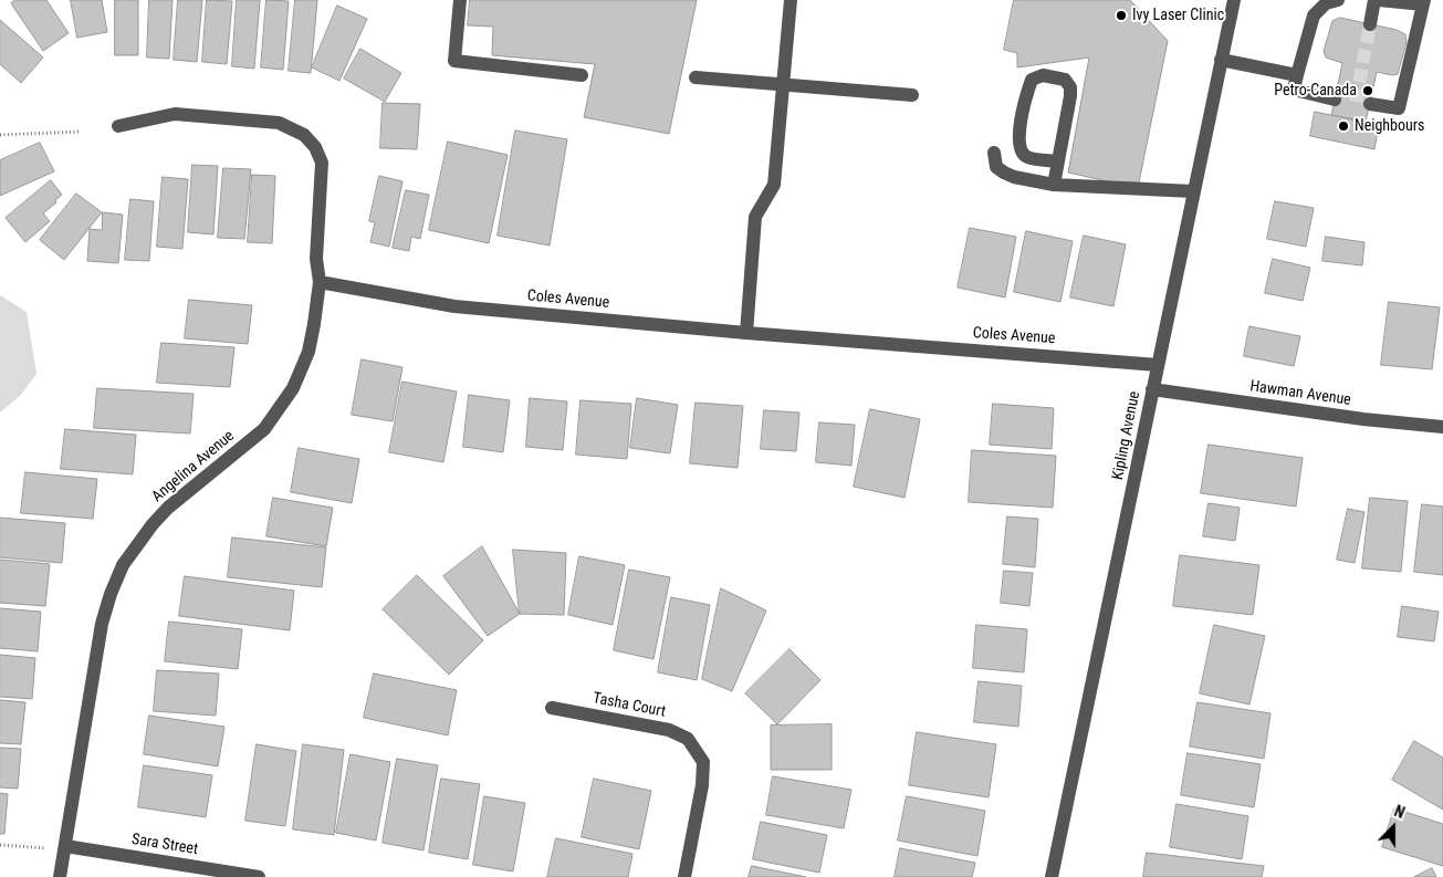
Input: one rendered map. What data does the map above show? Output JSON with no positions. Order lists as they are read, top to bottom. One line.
{"streets":{"street":["Coles Avenue","Hawman Avenue","Kipling Avenue","Angelina Avenue","Tasha Court","Sara Street"]},"crossings":[["Coles Avenue","Kipling Avenue"],["Coles Avenue","Angelina Avenue"],["Hawman Avenue","Kipling Avenue"],["Angelina Avenue","Sara Street"]],"places":["Ivy Laser Clinic","Petro-Canada","Neighbours"],"north":"top"}
